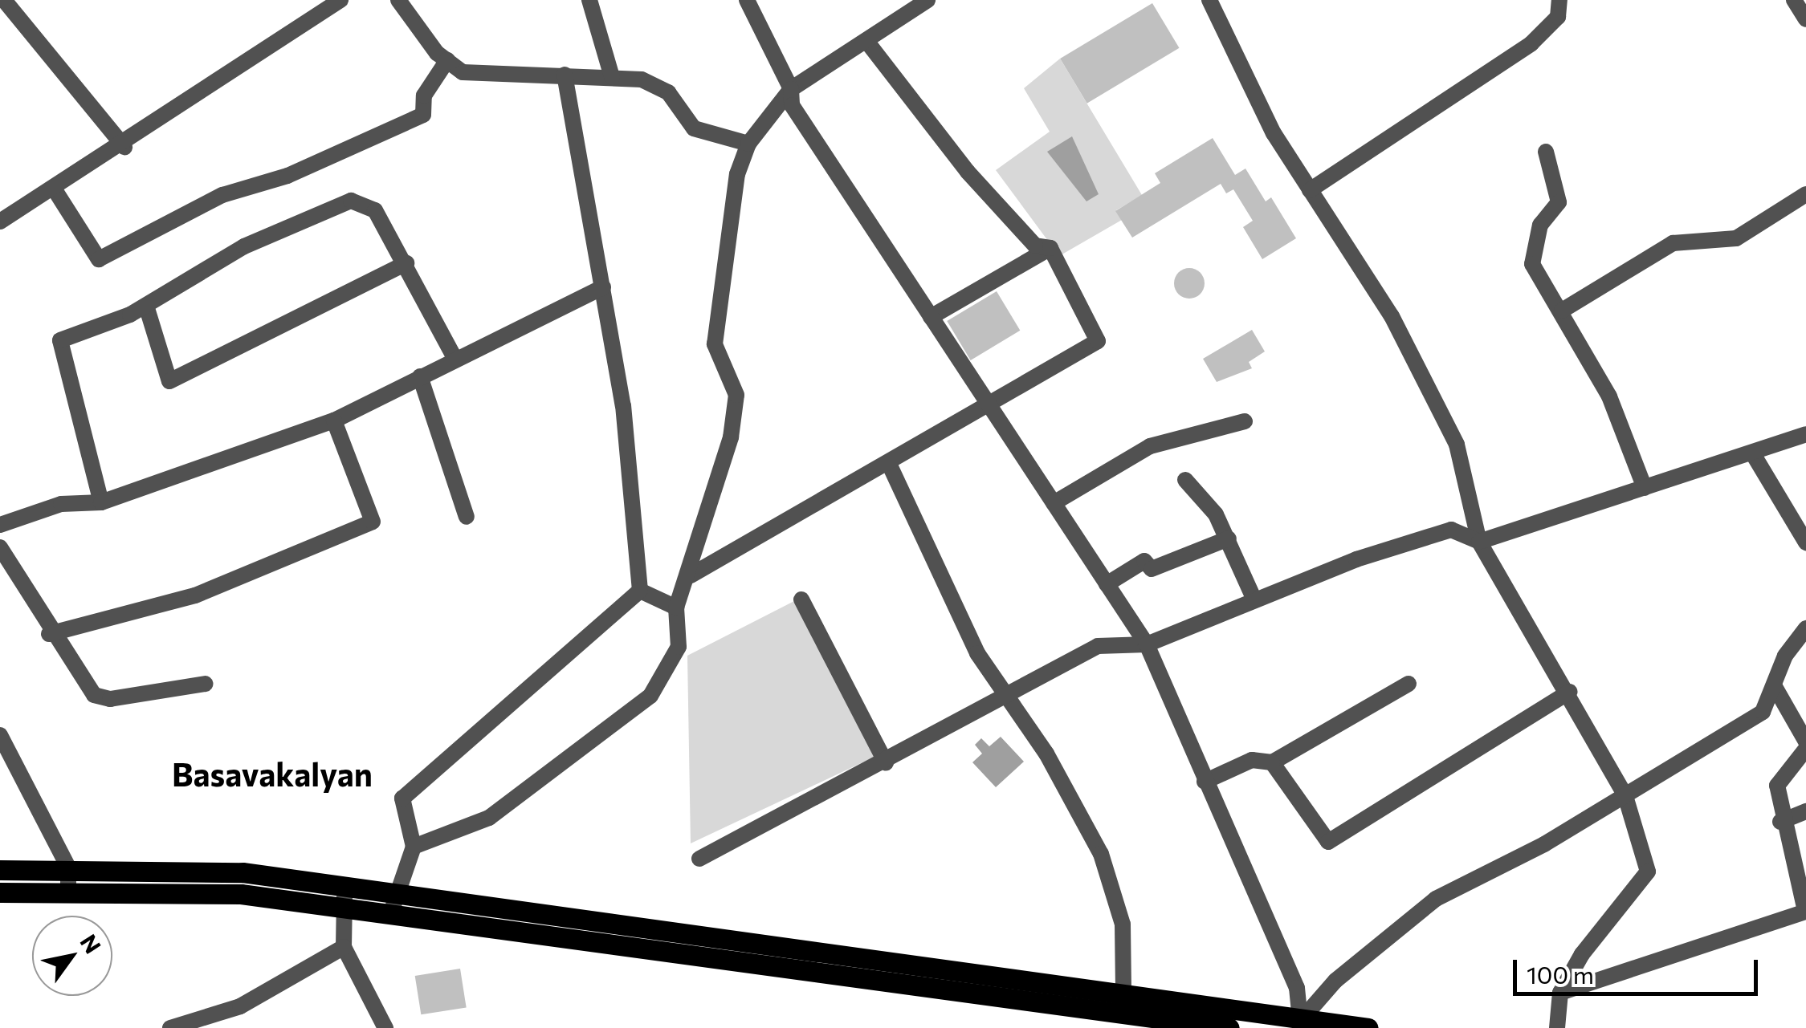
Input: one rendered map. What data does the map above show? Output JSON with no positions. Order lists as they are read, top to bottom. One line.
{"districts":["Basavakalyan"],"scale_bar":"100 m","north":"top right"}
